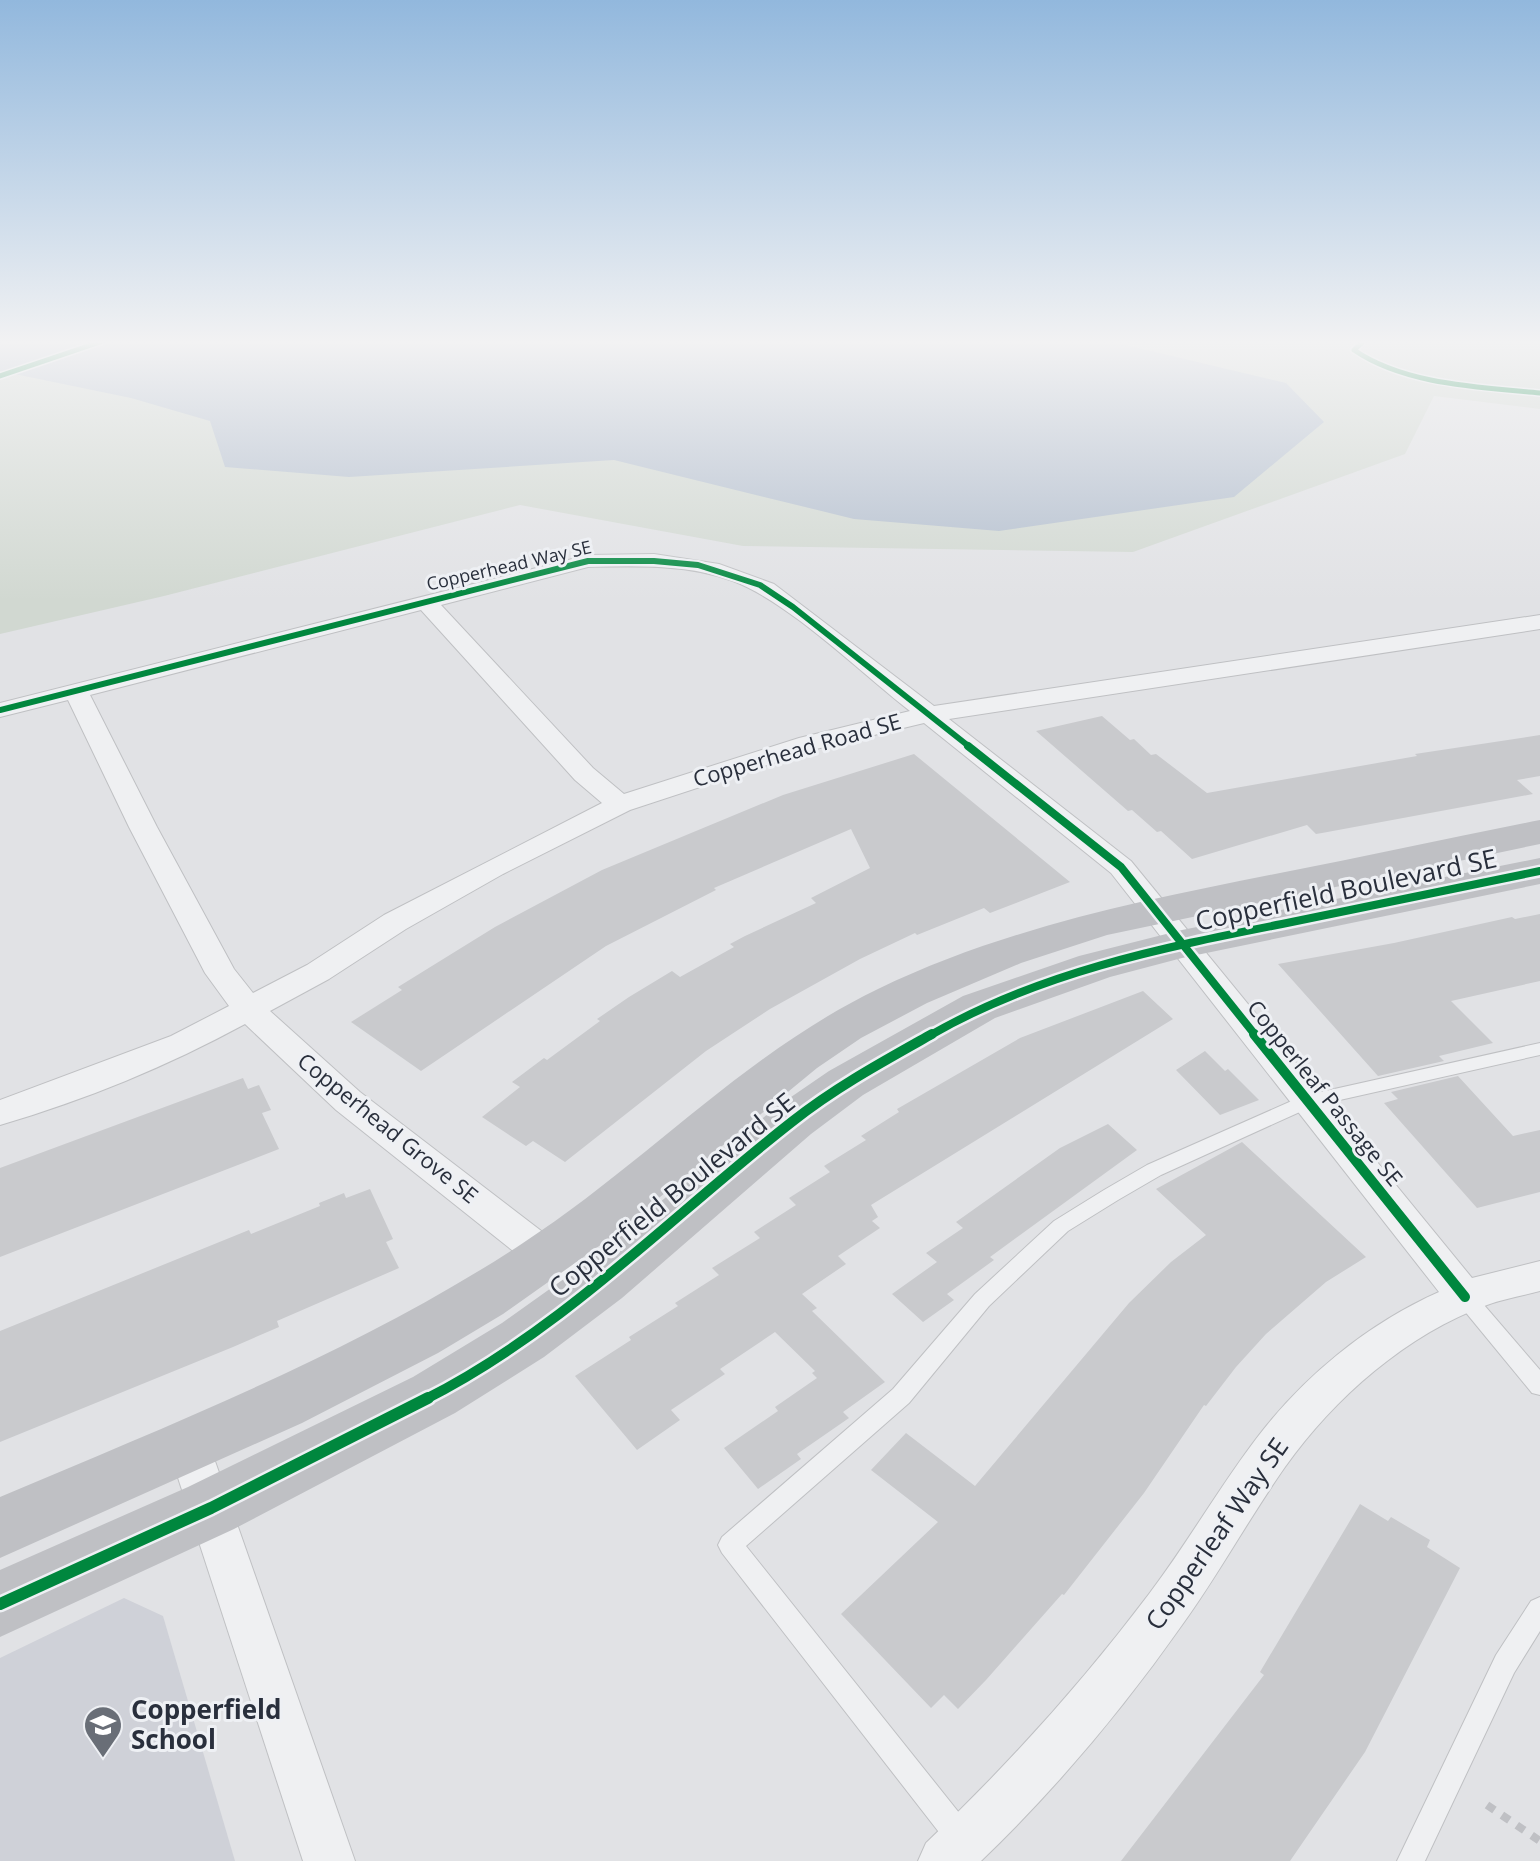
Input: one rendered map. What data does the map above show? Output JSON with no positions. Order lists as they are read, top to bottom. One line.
{"streets":{"street":["Copperhead Way SE","Copperhead Road SE","Copperfield Boulevard SE","Copperleaf Passage SE","Copperhead Grove SE","Copperleaf Way SE"]},"crossings":[["Copperhead Way SE","Copperhead Road SE"],["Copperhead Way SE","Copperfield Boulevard SE"],["Copperhead Way SE","Copperleaf Passage SE"],["Copperhead Way SE","Copperhead Grove SE"],["Copperhead Road SE","Copperhead Grove SE"],["Copperfield Boulevard SE","Copperleaf Passage SE"],["Copperfield Boulevard SE","Copperhead Grove SE"],["Copperleaf Passage SE","Copperleaf Way SE"]],"places":{"school or university":["Copperfield School"]}}
